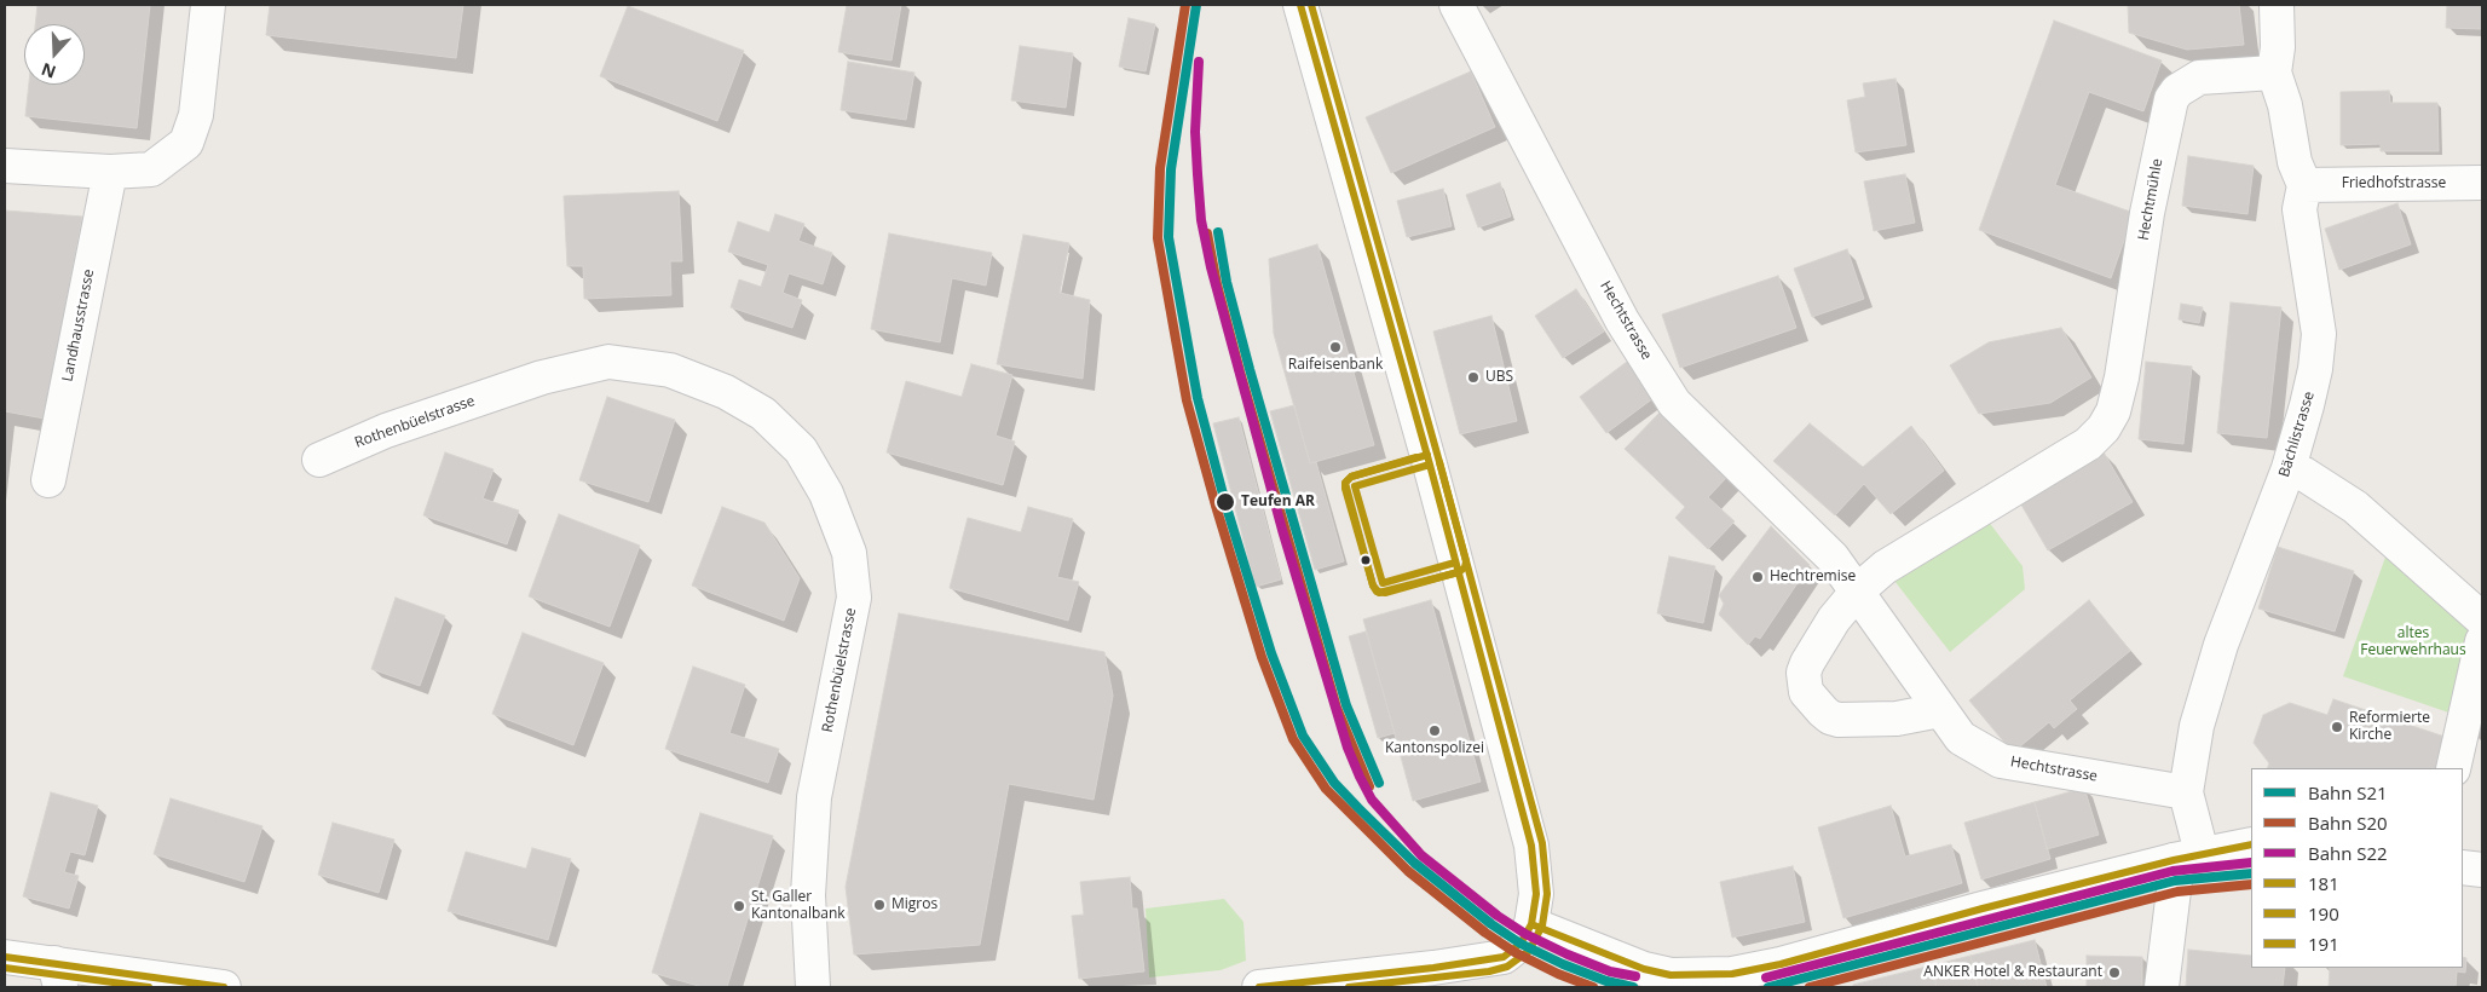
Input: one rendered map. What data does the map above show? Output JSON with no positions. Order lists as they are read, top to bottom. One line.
{"streets":{"street":["Friedhofstrasse","Hechtmühle","Hechtstrasse","Landhausstrasse","Rothenbüelstrasse","Bächlistrasse"]},"crossings":[["Friedhofstrasse","Bächlistrasse"],["Hechtmühle","Hechtstrasse"],["Hechtmühle","Bächlistrasse"],["Hechtstrasse","Bächlistrasse"]],"parks":["altes Feuerwehrhaus"],"places":["Raifeisenbank","UBS","Teufen AR","Hechtremise","Reformierte Kirche","Kantonspolizei","Migros","St. Galler Kantonalbank","ANKER Hotel & Restaurant"],"lines":["rail line S21","rail line S20","transit line 181","transit line 191","rail line S22","transit line 190"],"legend":["Bahn S21","Bahn S20","Bahn S22","181","190","191"],"north":"bottom"}
